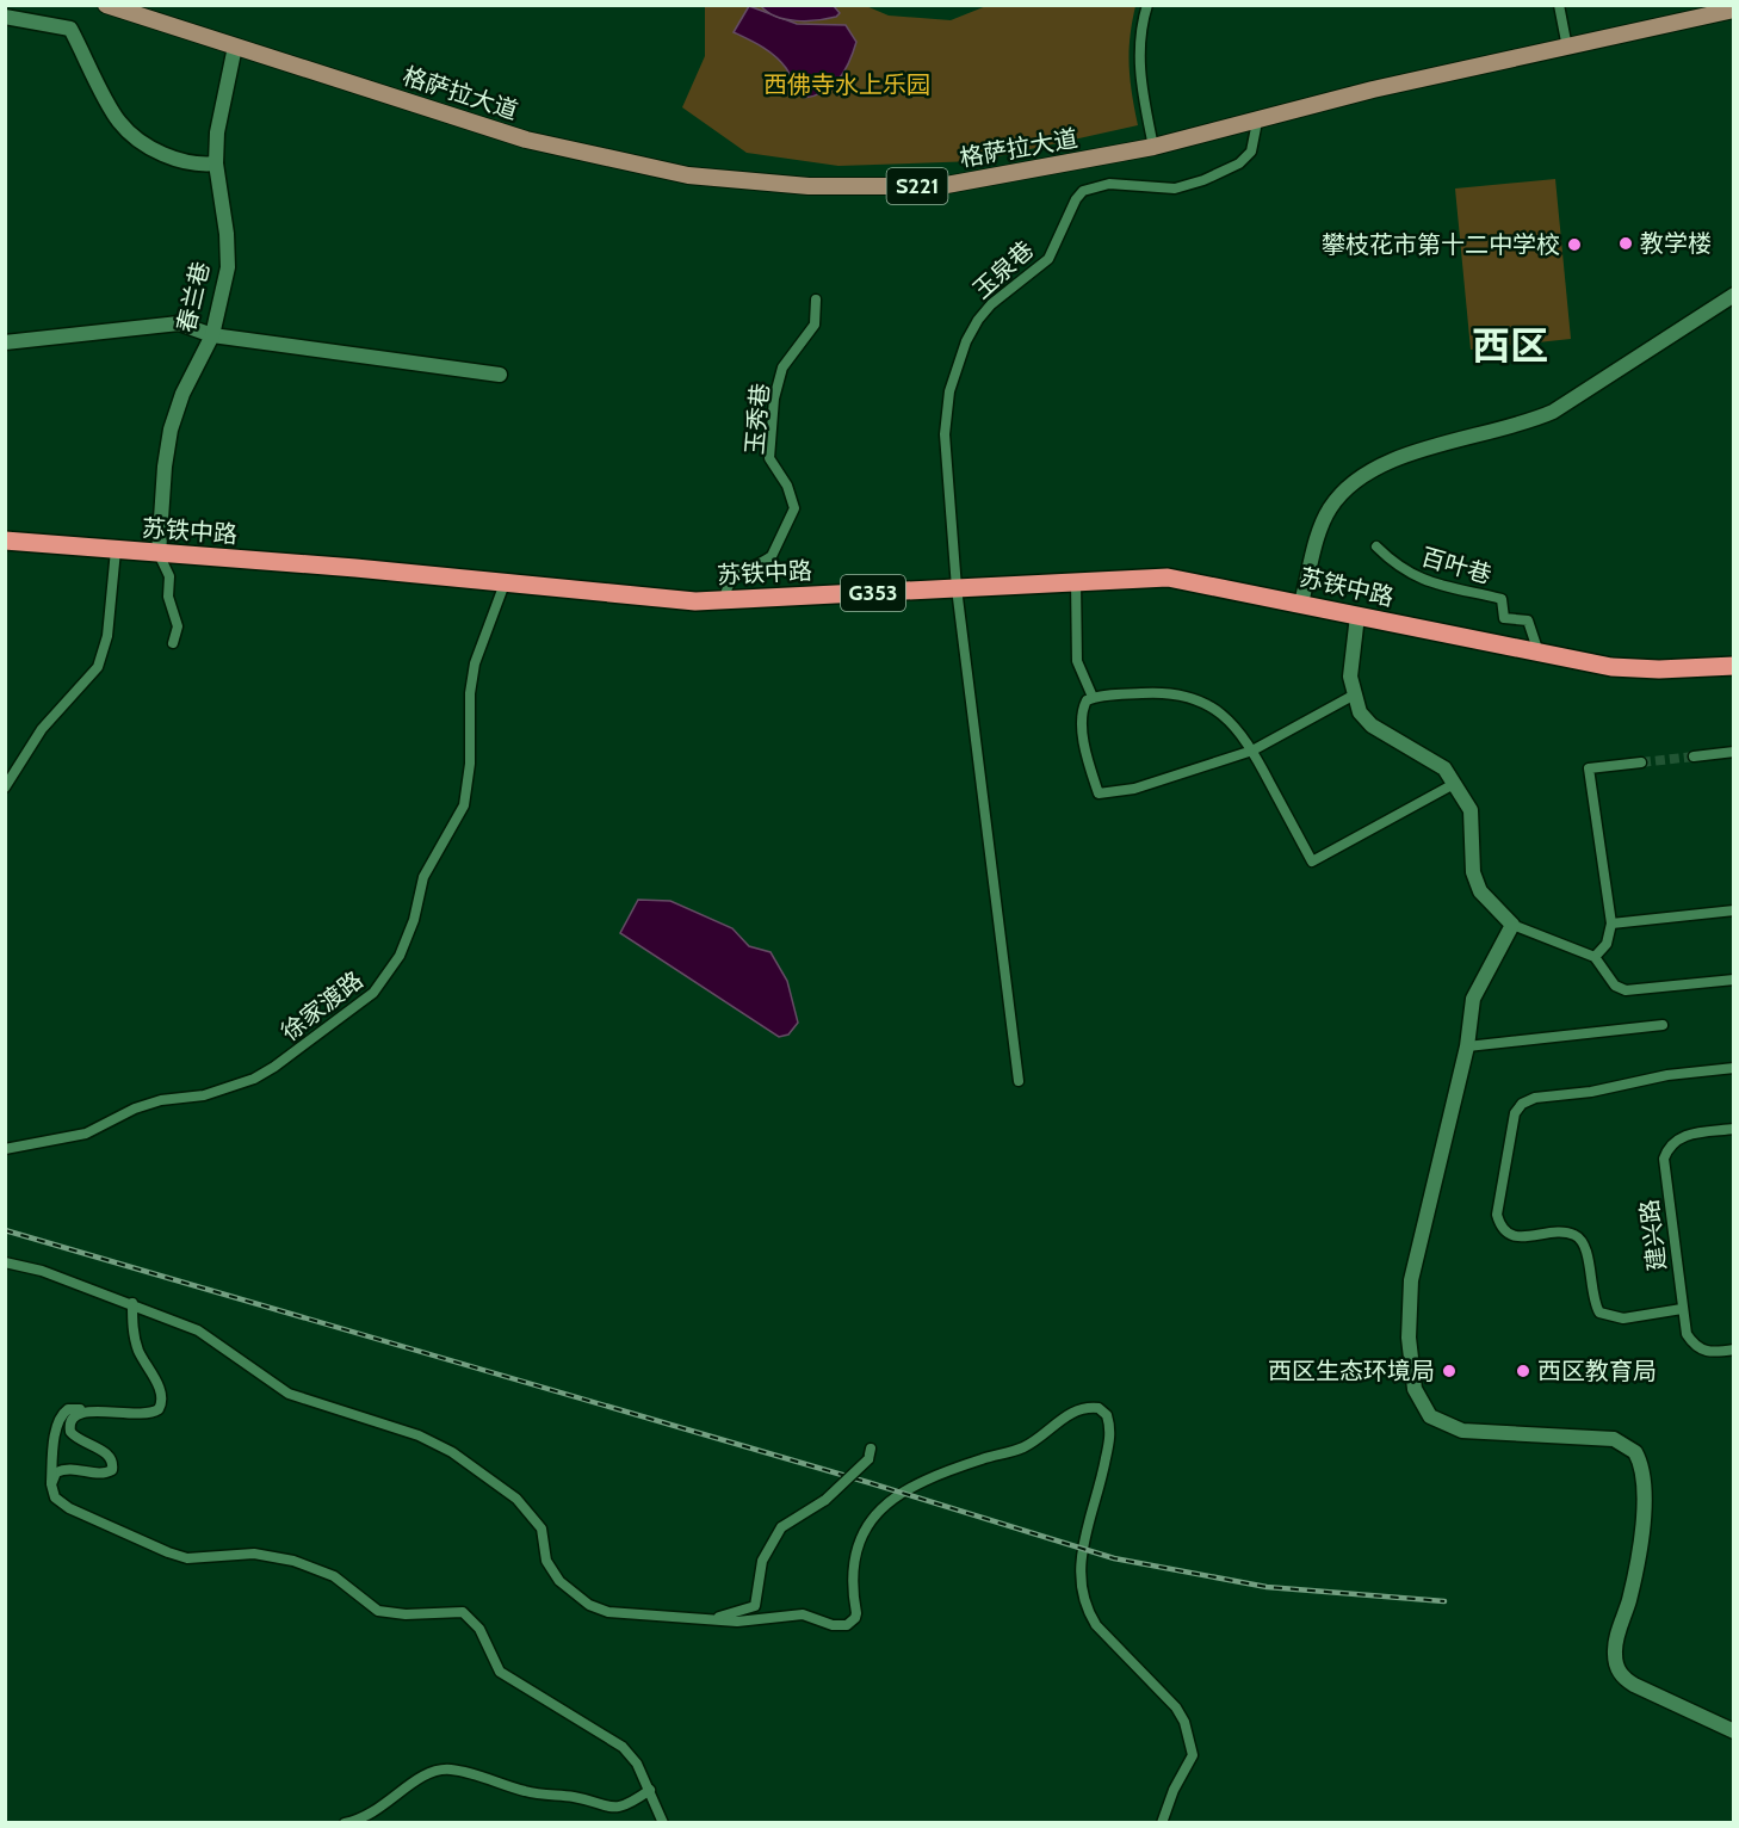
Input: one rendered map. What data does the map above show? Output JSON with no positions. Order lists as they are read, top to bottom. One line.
{"streets":{"highway":["苏铁中路","G353"],"main road":["格萨拉大道","S221"],"street":["玉泉巷","春兰巷","玉秀巷","百叶巷","徐家渡路","建兴路"]},"crossings":[["格萨拉大道","玉泉巷"],["格萨拉大道","春兰巷"],["玉泉巷","苏铁中路"],["春兰巷","苏铁中路"],["玉秀巷","苏铁中路"],["苏铁中路","百叶巷"],["苏铁中路","徐家渡路"]],"districts":["西区"],"parks":["西佛寺水上乐园"],"places":["教学楼","攀枝花市第十二中学校","西区生态环境局","西区教育局"]}
